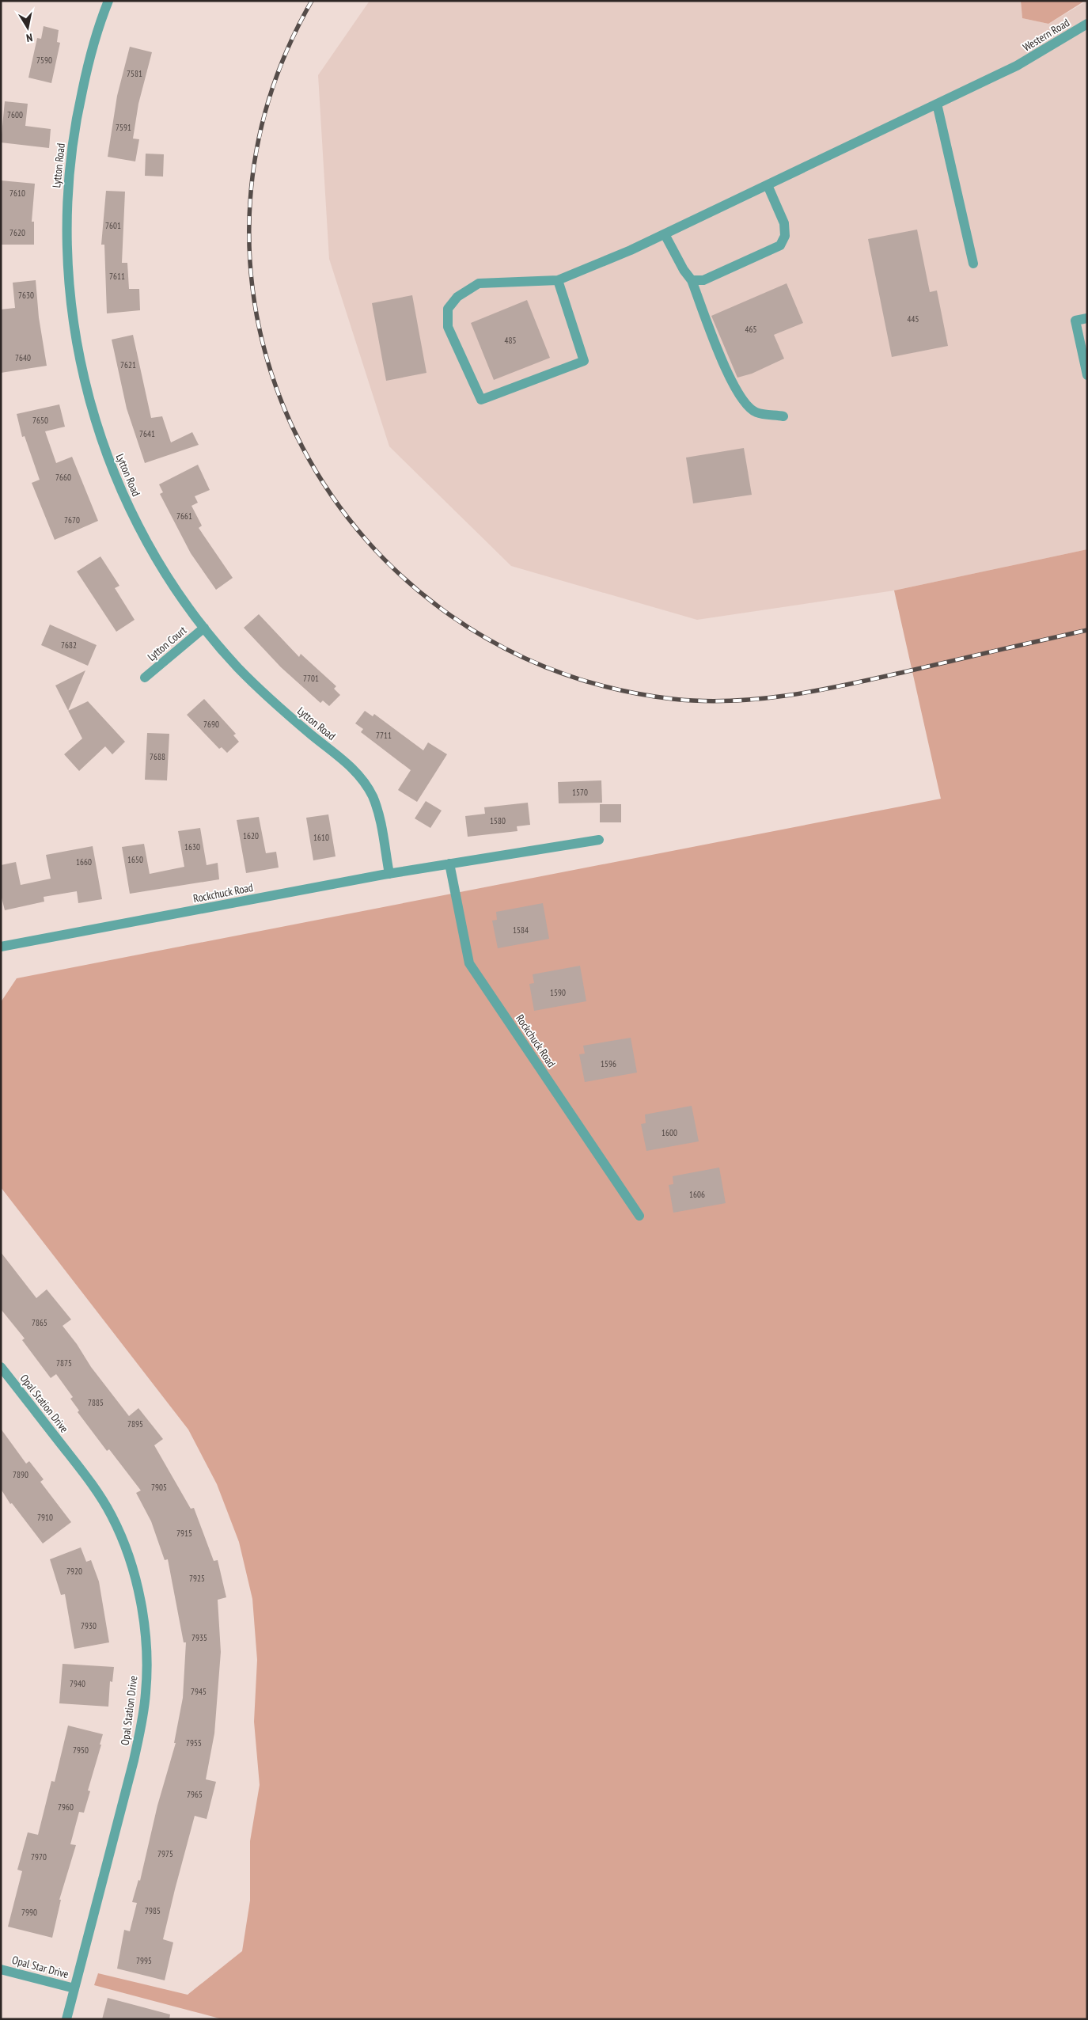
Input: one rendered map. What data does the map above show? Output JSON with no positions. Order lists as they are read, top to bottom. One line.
{"streets":{"street":["Western Road","Lytton Road","Lytton Court","Rockchuck Road","Opal Station Drive","Opal Star Drive"]},"crossings":[["Lytton Road","Lytton Court"],["Lytton Road","Rockchuck Road"],["Opal Station Drive","Opal Star Drive"]],"house_numbers":["7590","7581","7600","7591","7610","7601","7620","7611","7630","445","465","485","7640","7621","7650","7641","7660","7661","7670","7682","7701","7690","7711","7688","1570","1580","1620","1610","1630","1650","1660","1584","1590","1596","1600","1606","7865","7875","7885","7895","7890","7905","7910","7915","7920","7925","7930","7935","7940","7945","7955","7950","7965","7960","7975","7970","7985","7990","7995"],"north":"bottom"}
